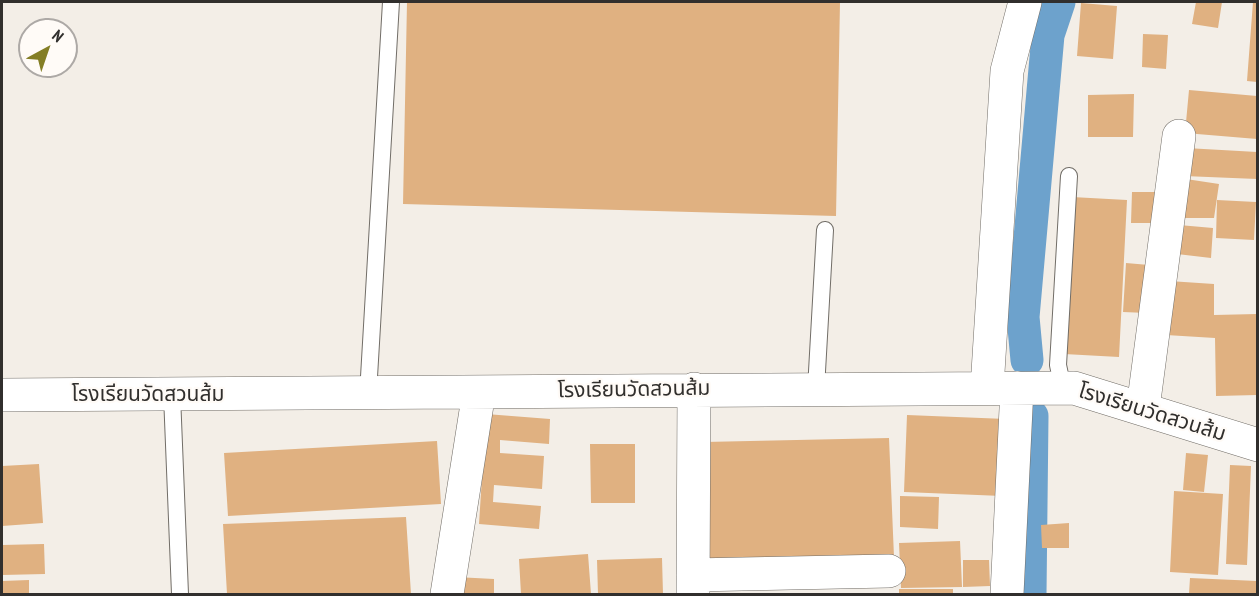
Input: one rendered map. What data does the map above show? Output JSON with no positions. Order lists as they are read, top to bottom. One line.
{"streets":{"street":["โรงเรียนวัดสวนส้ม"]},"north":"top right"}
